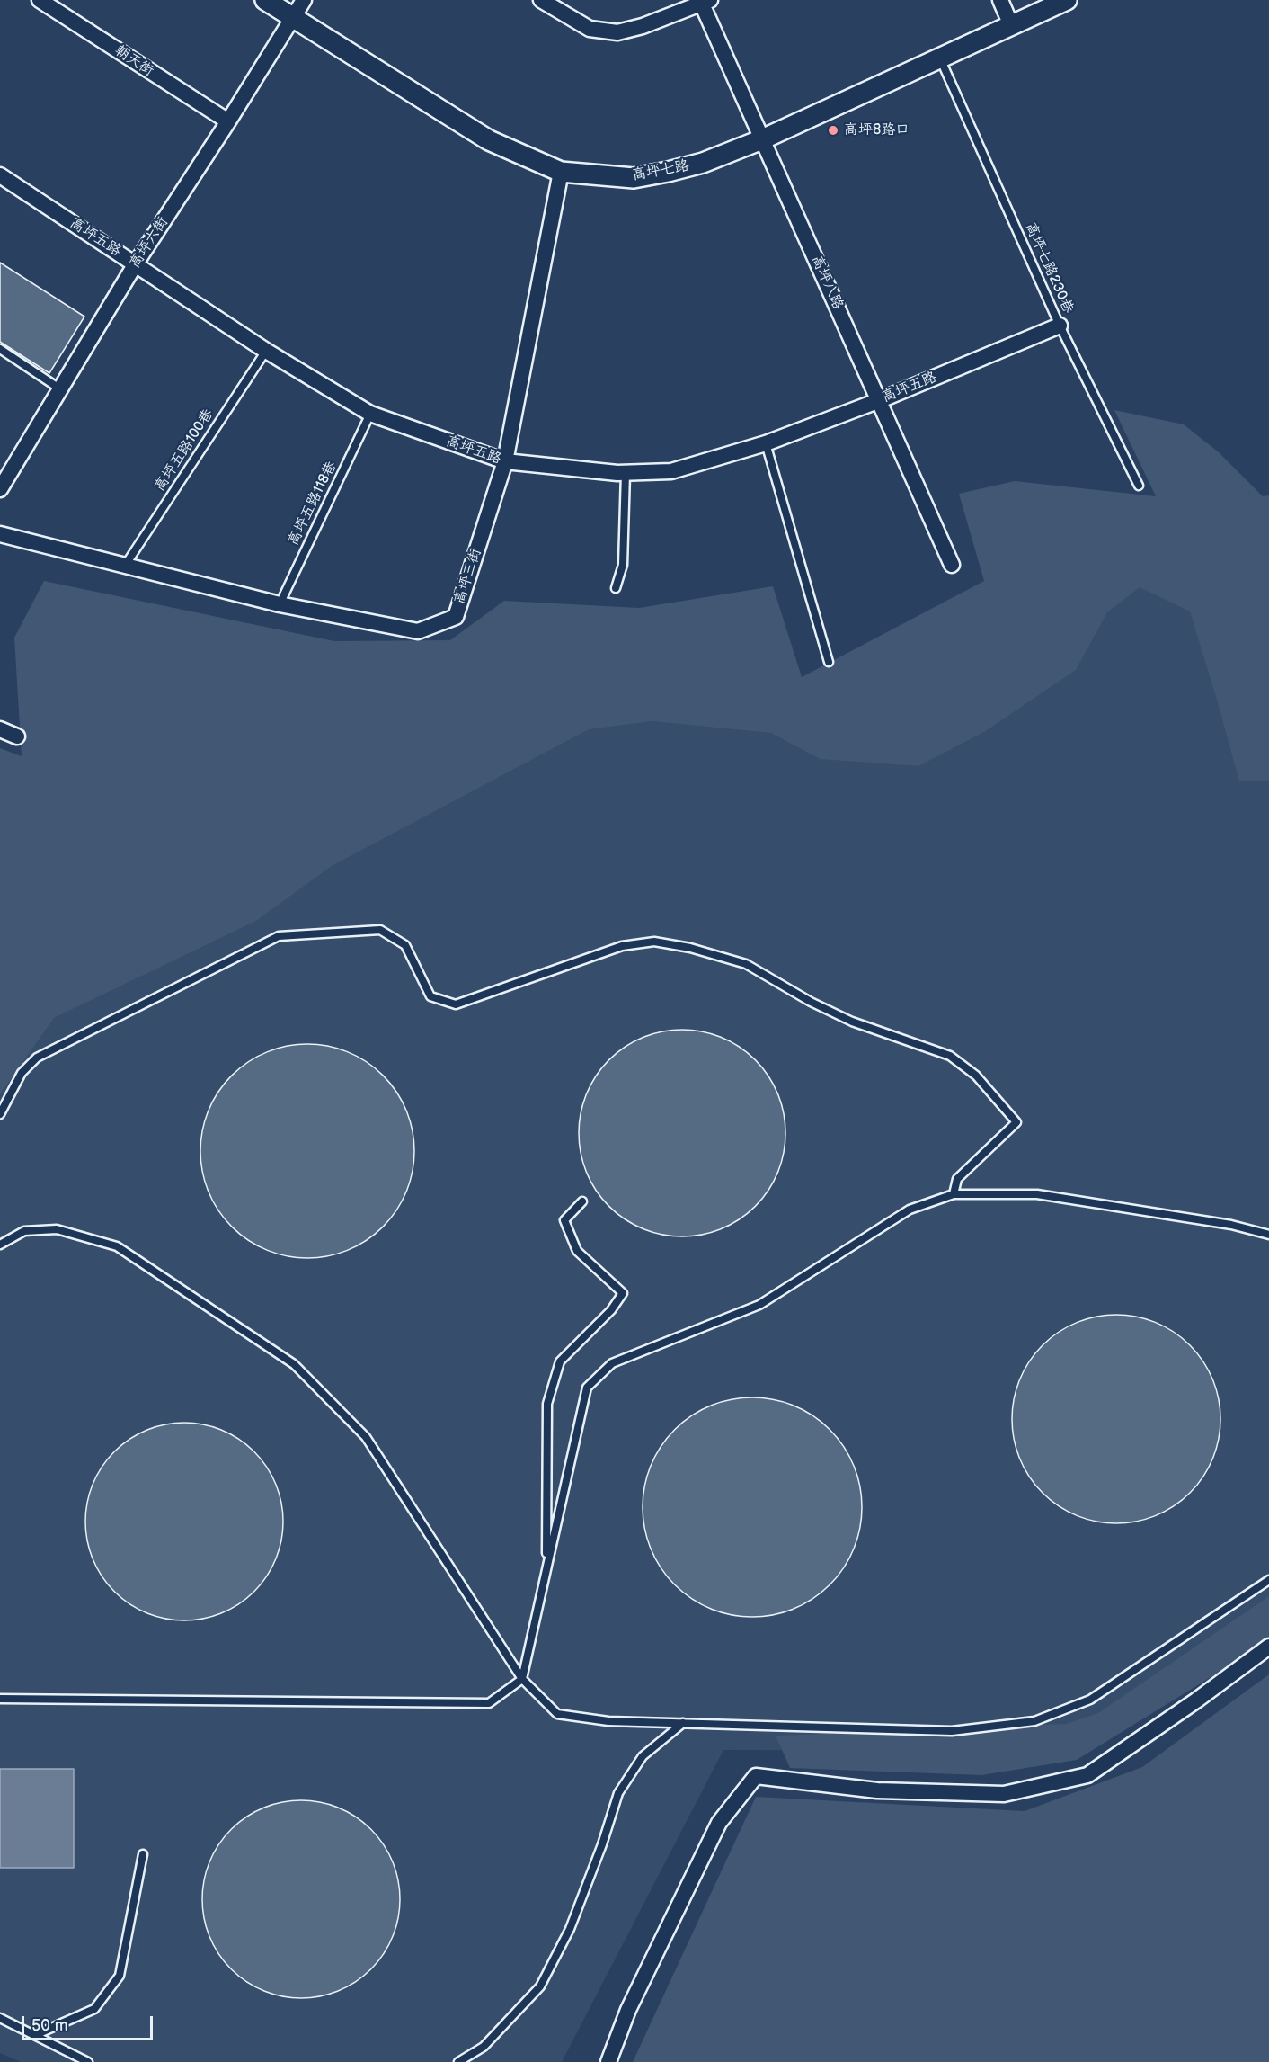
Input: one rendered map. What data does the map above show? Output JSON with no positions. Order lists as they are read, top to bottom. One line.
{"streets":{"street":["朝天街","高坪七路","高坪五路","高坪六街","高坪八路","高坪三街"],"lane":["高坪七路230巷","高坪五路100巷","高坪五路118巷"]},"crossings":[["朝天街","高坪六街"],["高坪七路","高坪六街"],["高坪七路","高坪七路230巷"],["高坪七路","高坪八路"],["高坪七路","高坪三街"],["高坪五路","高坪六街"],["高坪五路","高坪七路230巷"],["高坪五路","高坪八路"],["高坪五路","高坪五路100巷"],["高坪五路","高坪五路118巷"],["高坪五路","高坪三街"],["高坪五路100巷","高坪三街"],["高坪五路118巷","高坪三街"]],"places":["高坪8路口"],"scale_bar":"50 m"}
